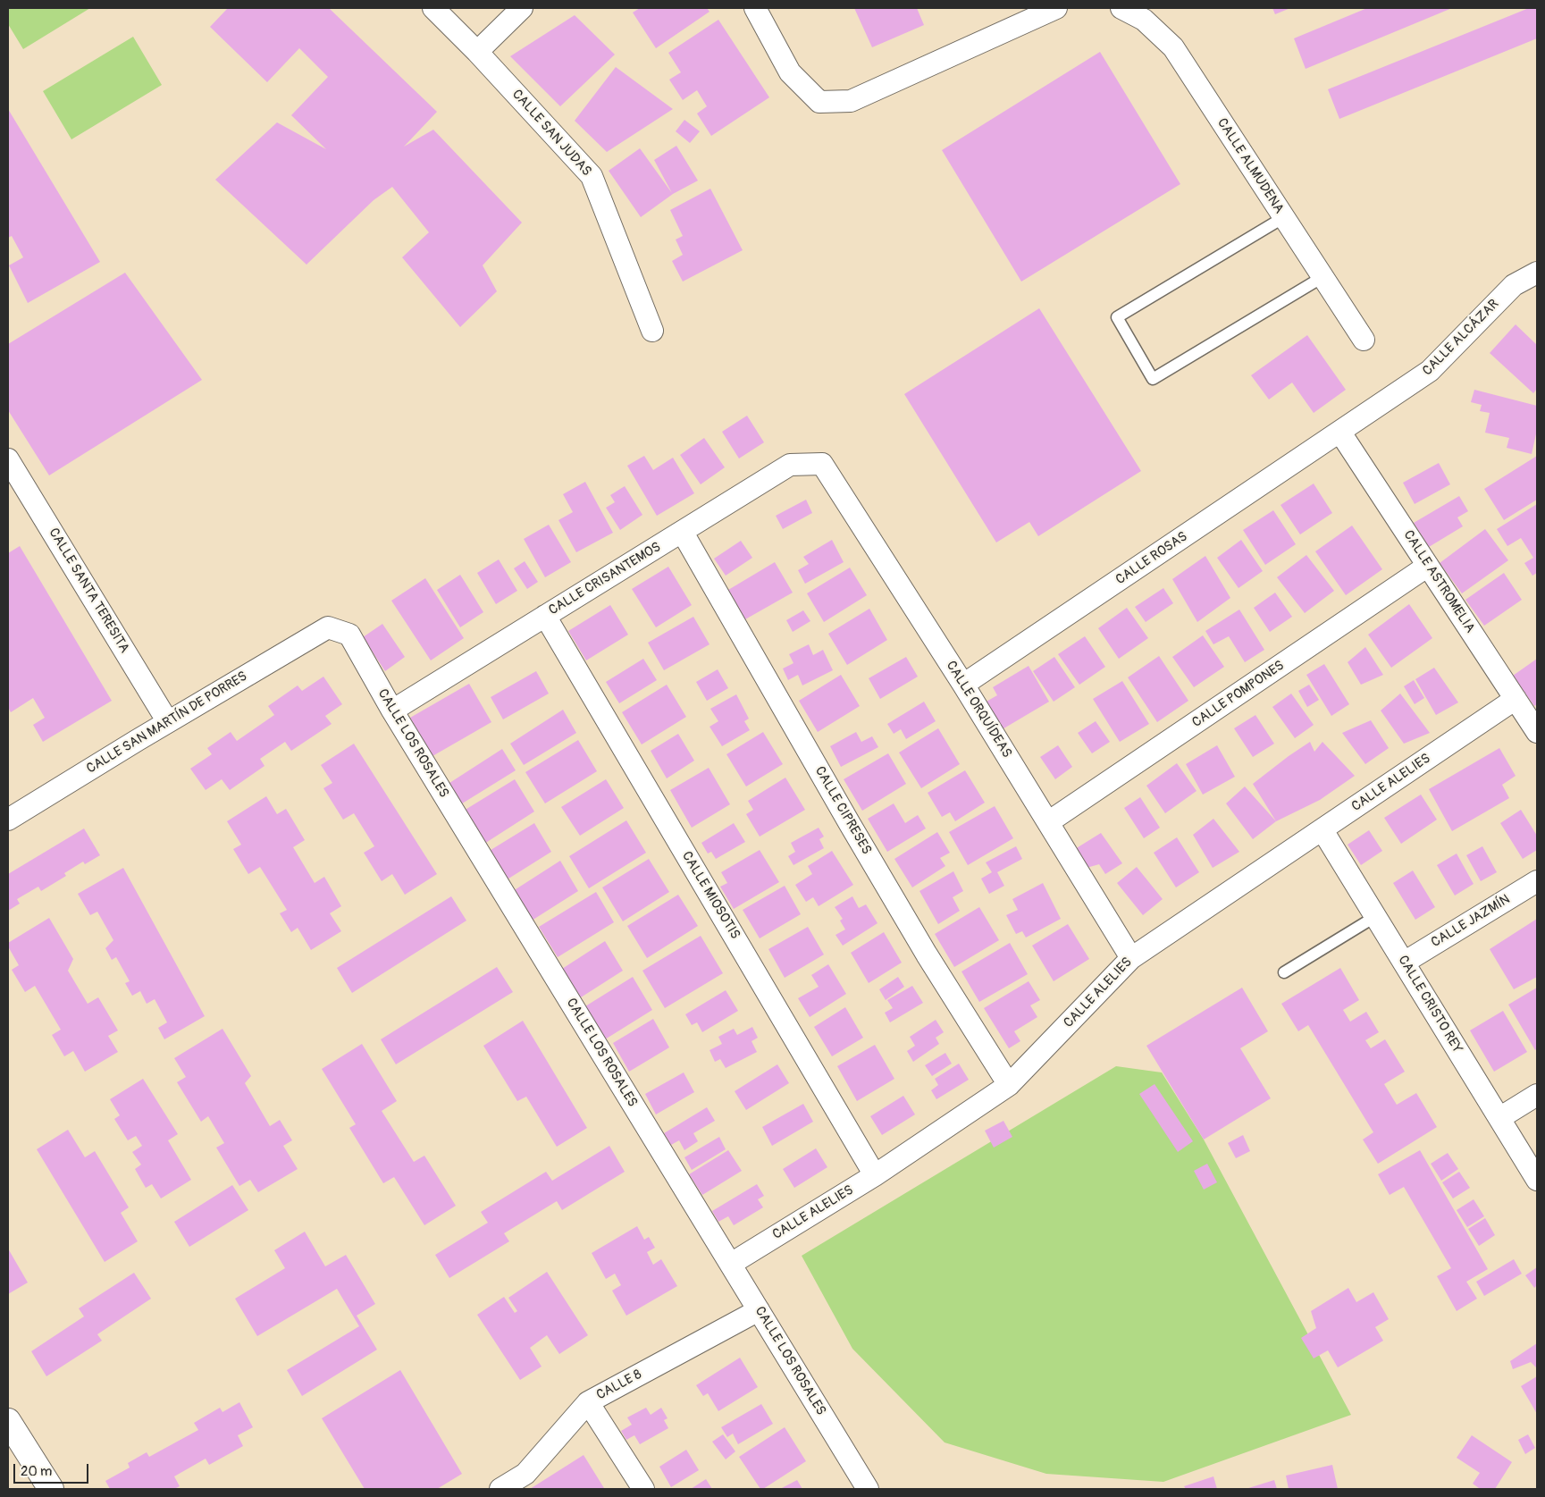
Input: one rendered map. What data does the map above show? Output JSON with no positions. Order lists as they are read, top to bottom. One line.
{"streets":{"street":["CALLE SAN JUDAS","CALLE ALMUDENA","CALLE ALCÁZAR","CALLE ROSAS","CALLE CRISANTEMOS","CALLE ASTROMELIA","CALLE SANTA TERESITA","CALLE POMPONES","CALLE ORQUÍDEAS","CALLE SAN MARTÍN DE PORRES","CALLE LOS ROSALES","CALLE ALELIES","CALLE CIPRESES","CALLE MIOSOTIS","CALLE JAZMÍN","CALLE CRISTO REY","CALLE 8"]},"crossings":[["CALLE ALCÁZAR","CALLE ROSAS"],["CALLE ALCÁZAR","CALLE ASTROMELIA"],["CALLE ROSAS","CALLE ASTROMELIA"],["CALLE ROSAS","CALLE ORQUÍDEAS"],["CALLE CRISANTEMOS","CALLE ORQUÍDEAS"],["CALLE CRISANTEMOS","CALLE LOS ROSALES"],["CALLE CRISANTEMOS","CALLE CIPRESES"],["CALLE CRISANTEMOS","CALLE MIOSOTIS"],["CALLE ASTROMELIA","CALLE POMPONES"],["CALLE ASTROMELIA","CALLE ALELIES"],["CALLE SANTA TERESITA","CALLE SAN MARTÍN DE PORRES"],["CALLE POMPONES","CALLE ORQUÍDEAS"],["CALLE ORQUÍDEAS","CALLE ALELIES"],["CALLE SAN MARTÍN DE PORRES","CALLE LOS ROSALES"],["CALLE LOS ROSALES","CALLE ALELIES"],["CALLE LOS ROSALES","CALLE 8"],["CALLE ALELIES","CALLE CIPRESES"],["CALLE ALELIES","CALLE MIOSOTIS"],["CALLE ALELIES","CALLE CRISTO REY"],["CALLE JAZMÍN","CALLE CRISTO REY"]],"scale_bar":"20 m"}
